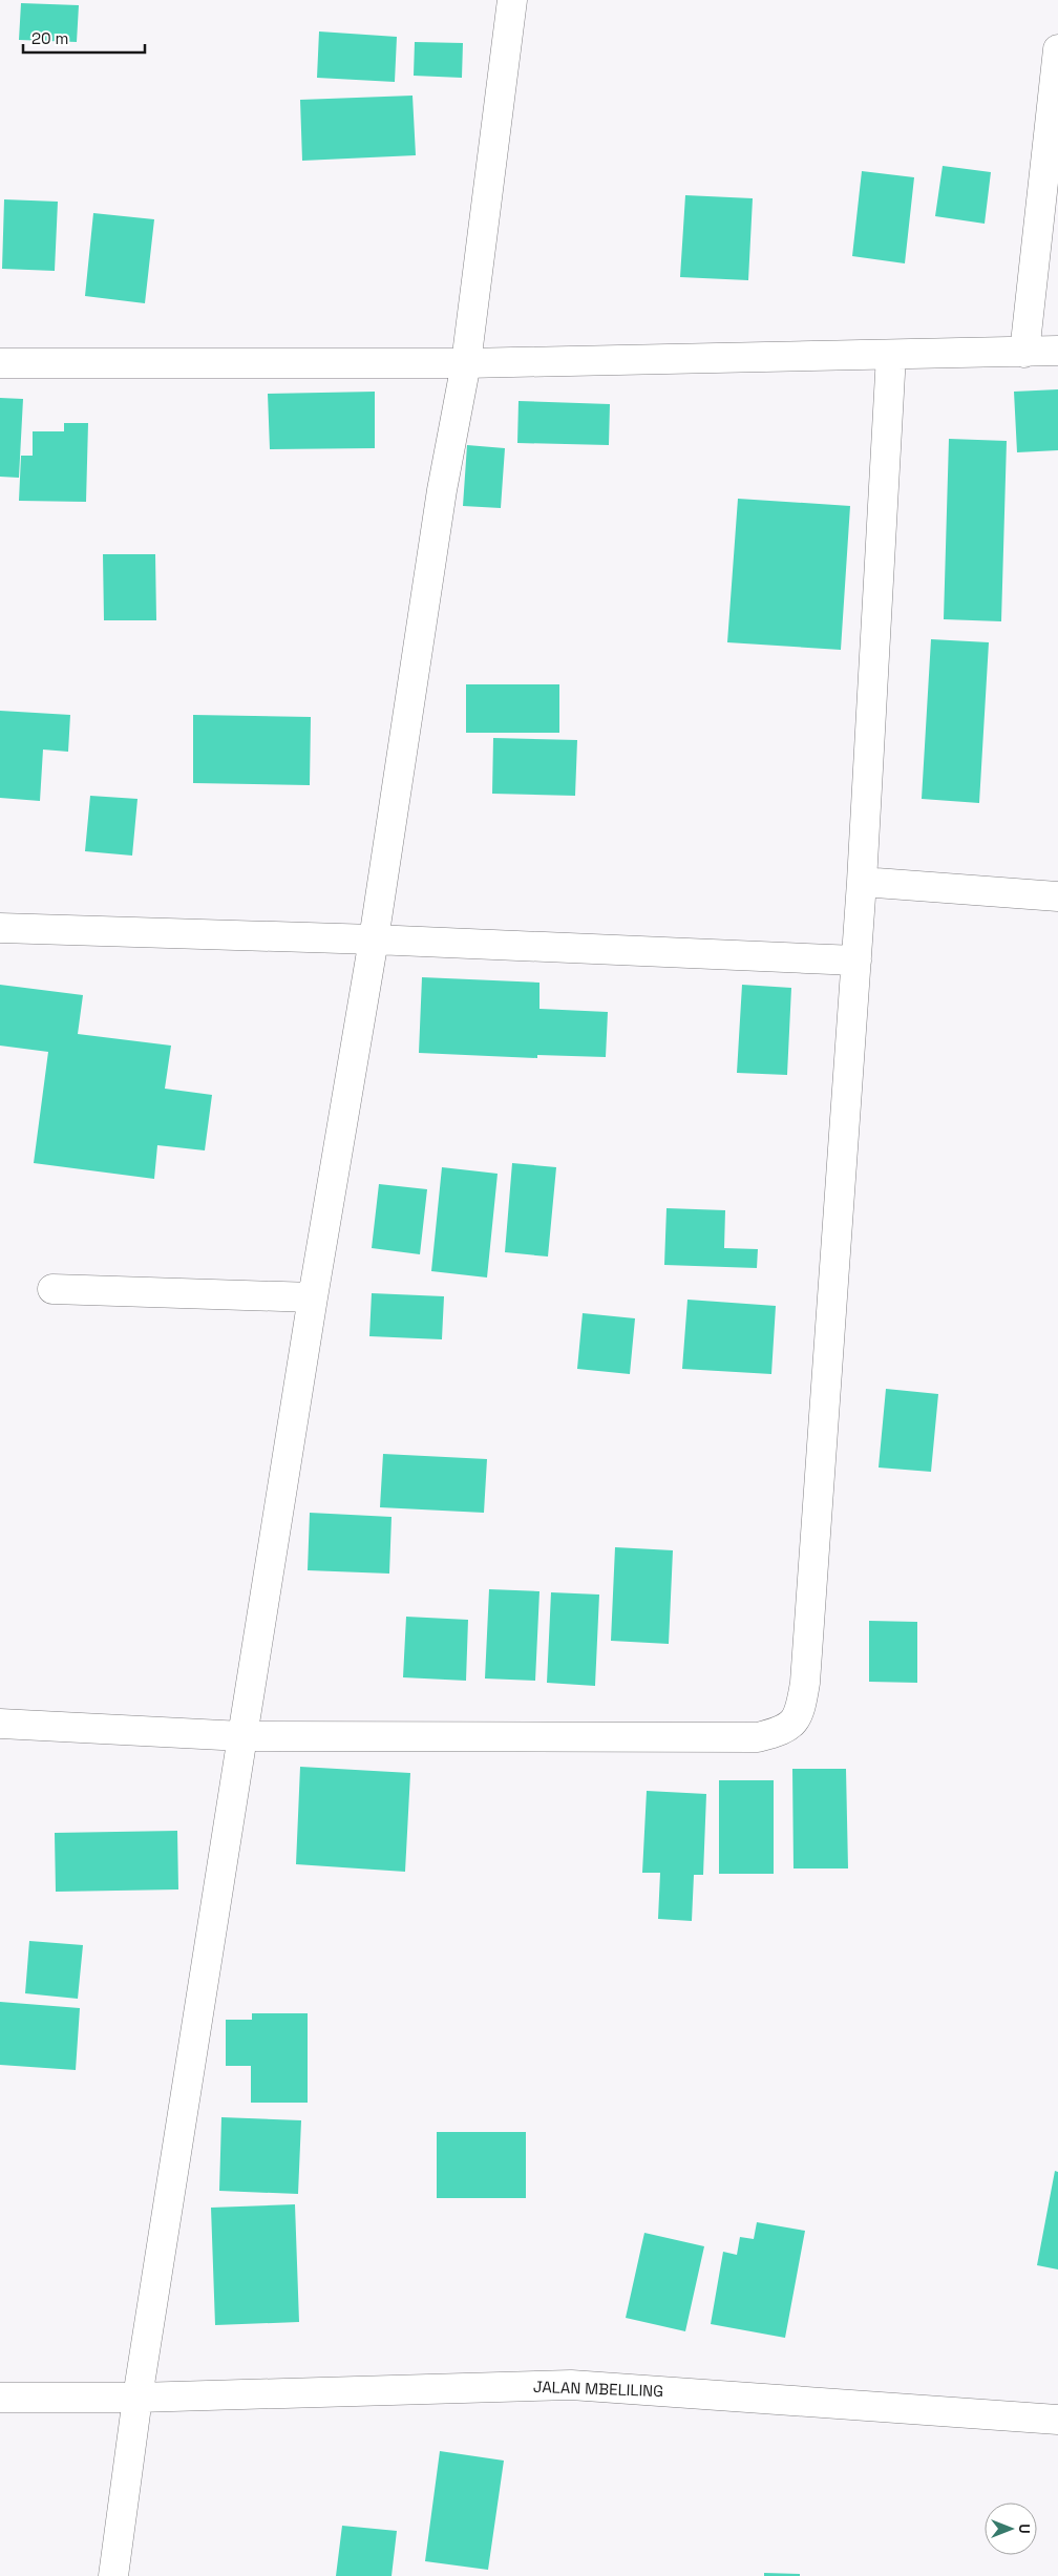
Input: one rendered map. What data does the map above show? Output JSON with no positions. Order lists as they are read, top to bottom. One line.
{"streets":{"street":["JALAN MBELILING"]},"scale_bar":"20 m","north":"right"}
